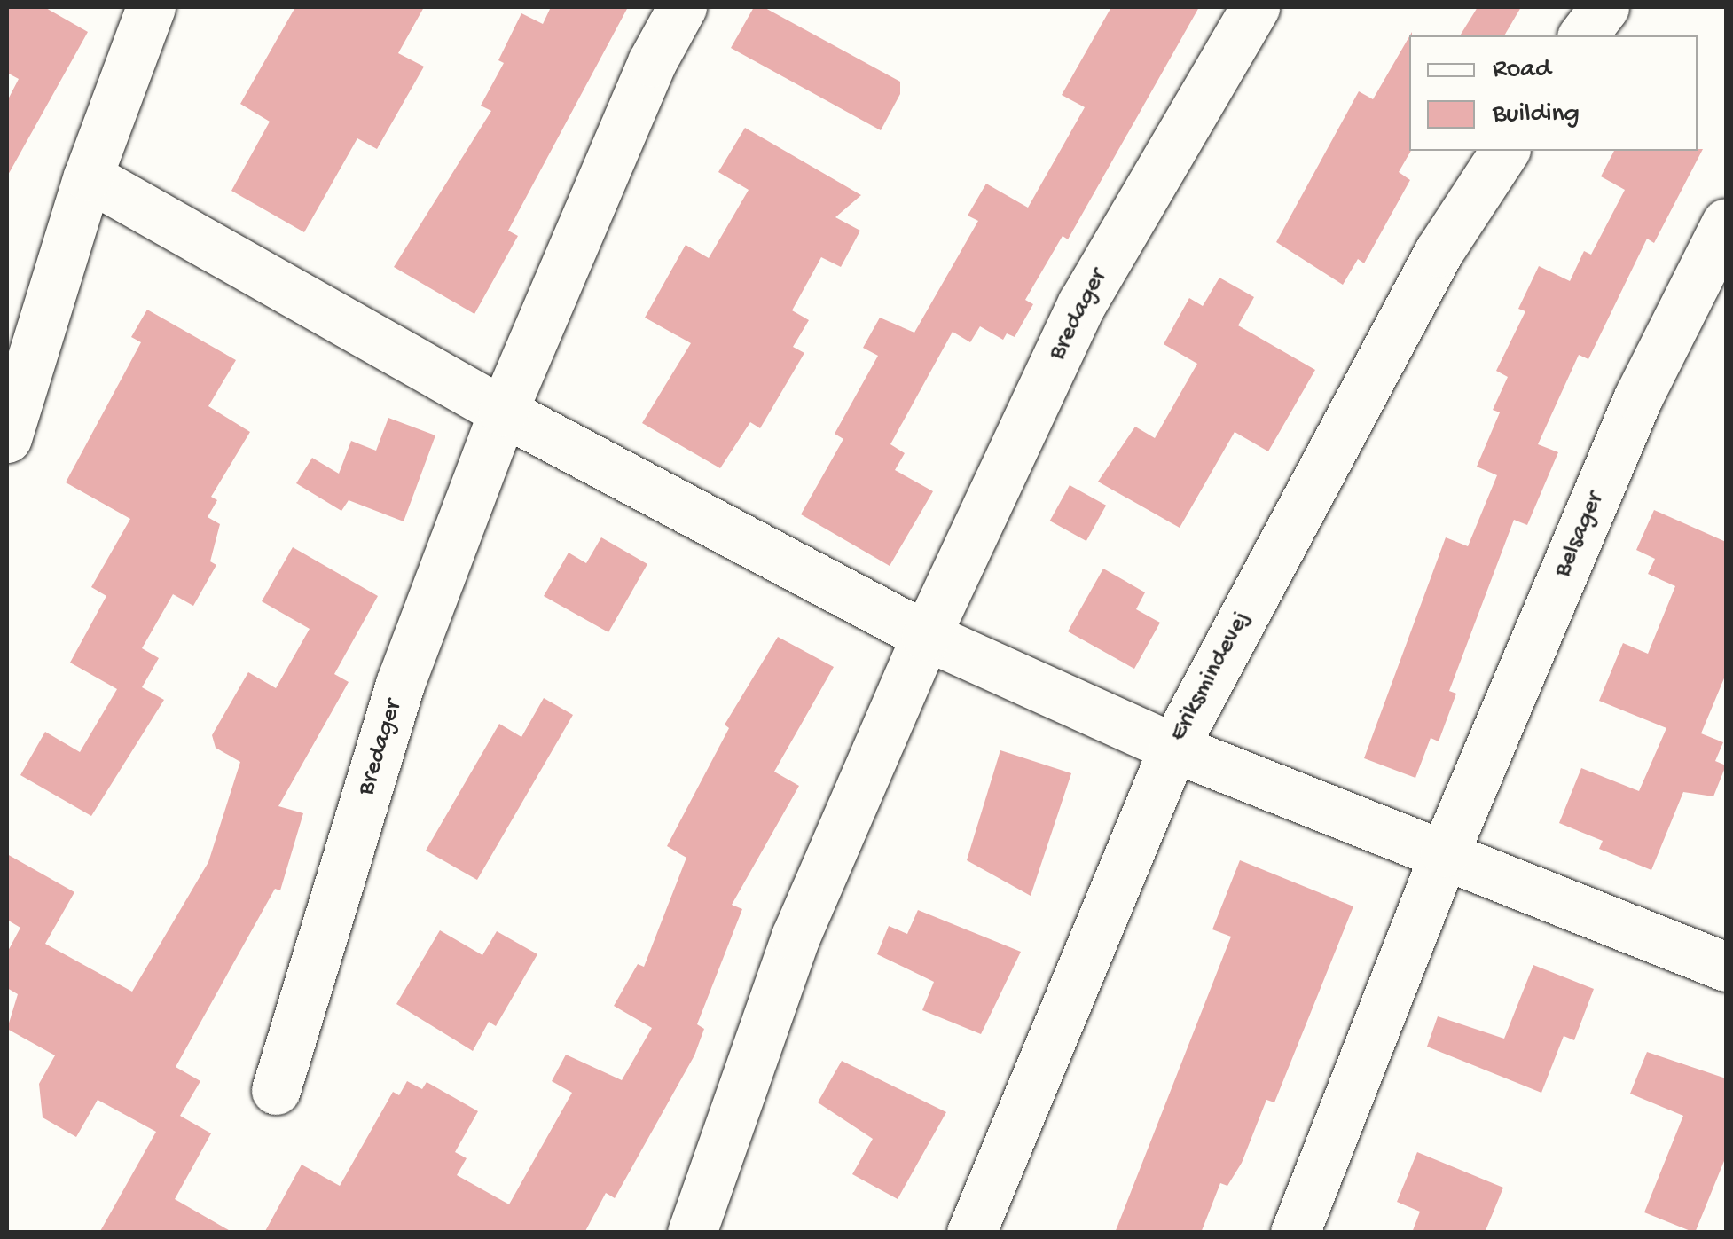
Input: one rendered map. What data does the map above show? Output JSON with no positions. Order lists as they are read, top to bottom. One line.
{"streets":{"street":["Bredager","Belsager","Eriksmindevej"]},"legend":["Road","Building"]}
